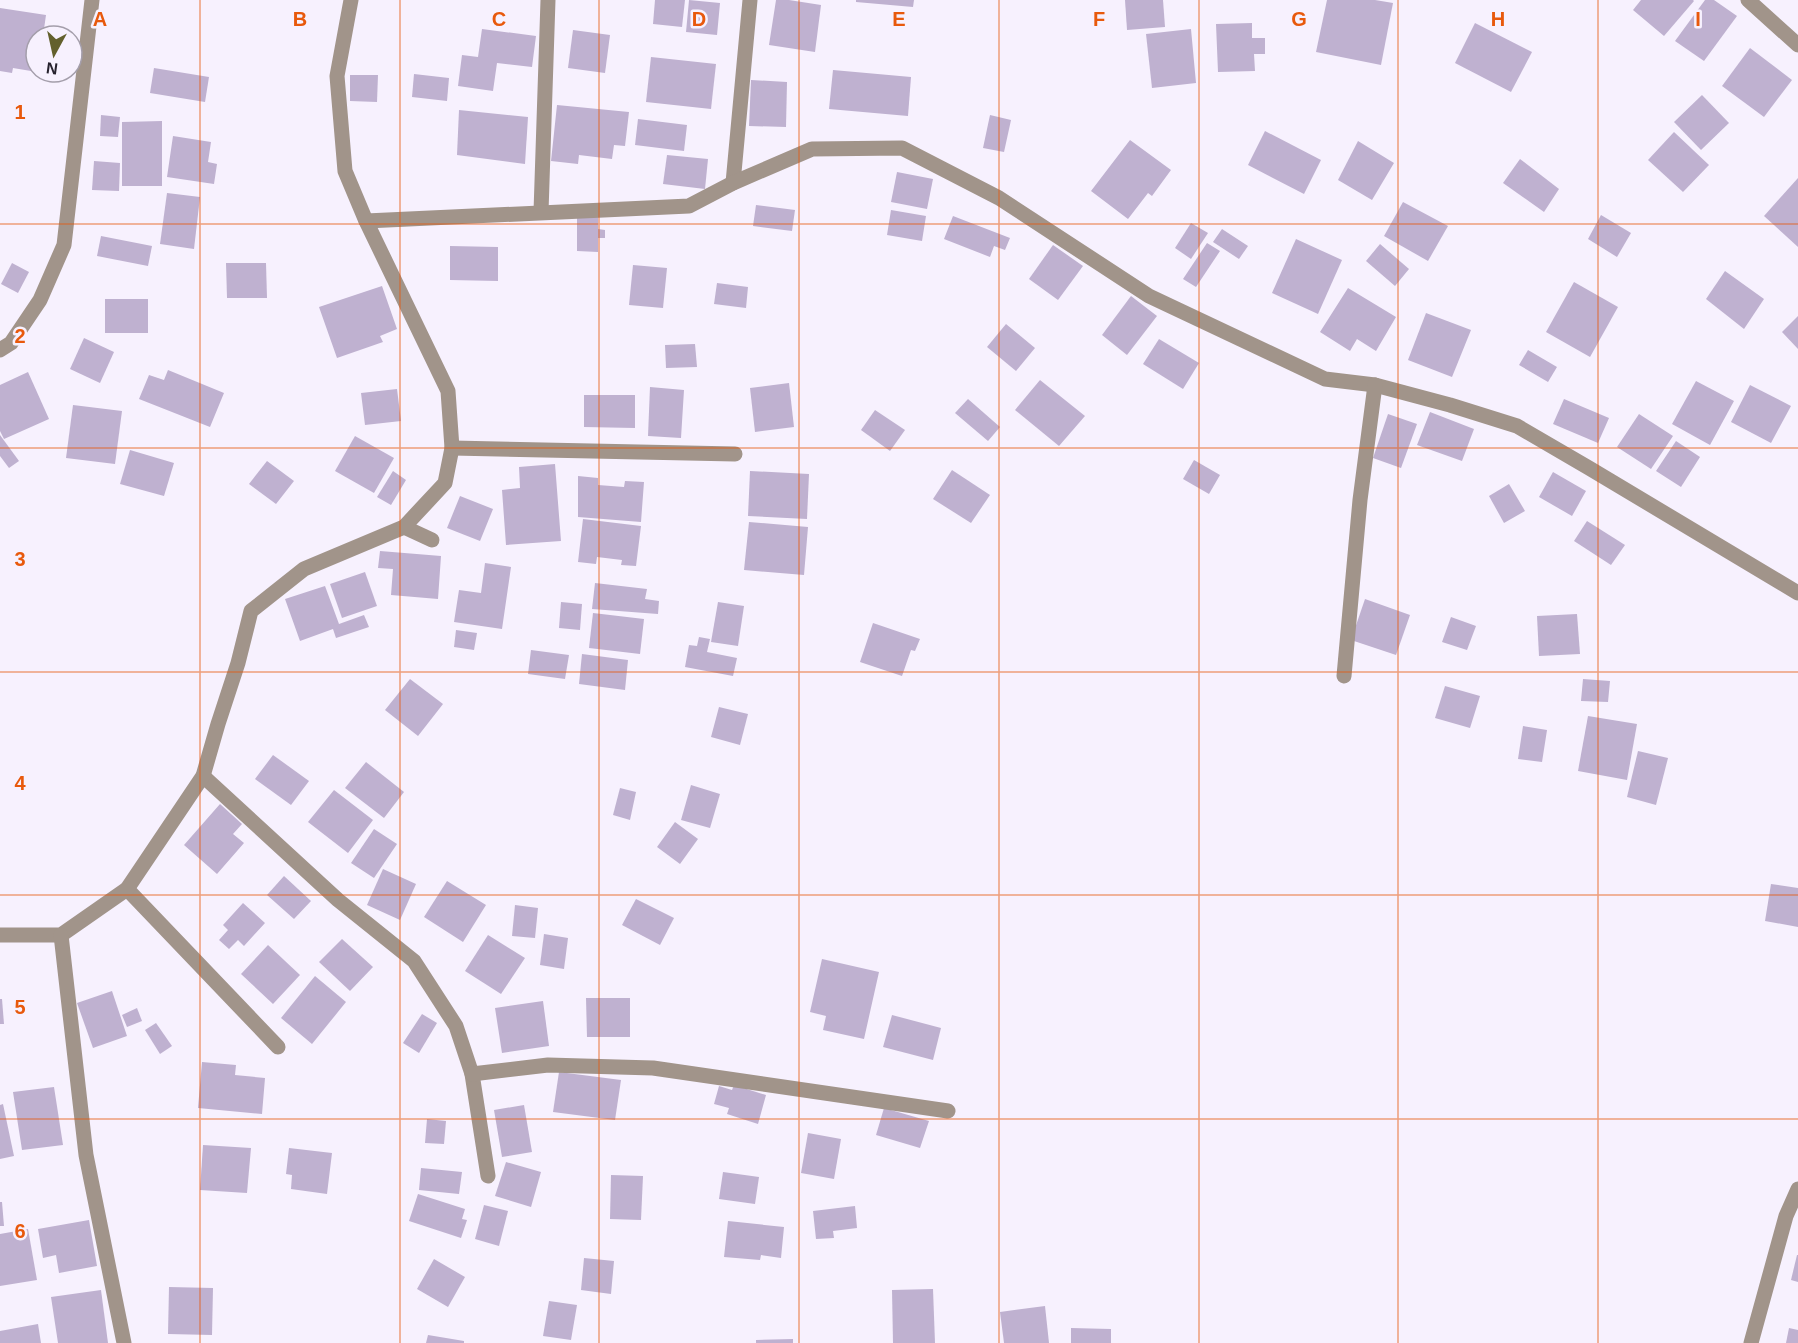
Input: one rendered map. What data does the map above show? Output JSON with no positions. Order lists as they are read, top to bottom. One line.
{"north":"bottom","grid":{"columns":["A","B","C","D","E","F","G","H","I"],"rows":["1","2","3","4","5","6"]}}
